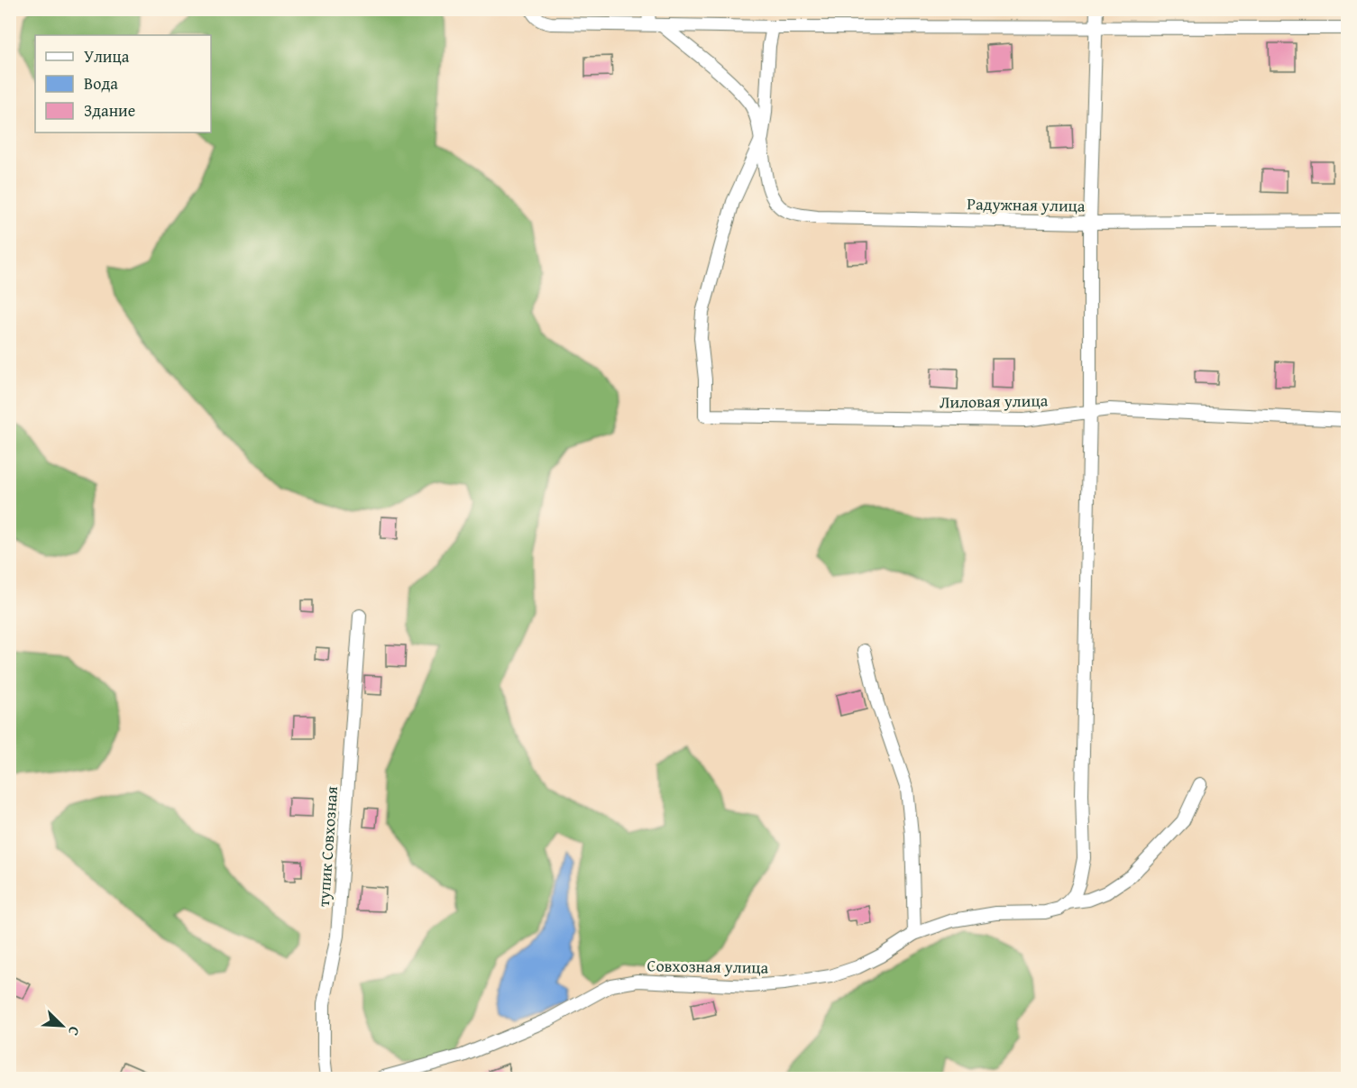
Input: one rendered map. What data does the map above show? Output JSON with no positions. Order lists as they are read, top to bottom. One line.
{"streets":{"street":["Радужная улица","Лиловая улица","тупик Совхозная","Совхозная улица"]},"crossings":[["Радужная улица","Лиловая улица"]],"legend":["Улица","Вода","Здание"],"north":"bottom right"}
